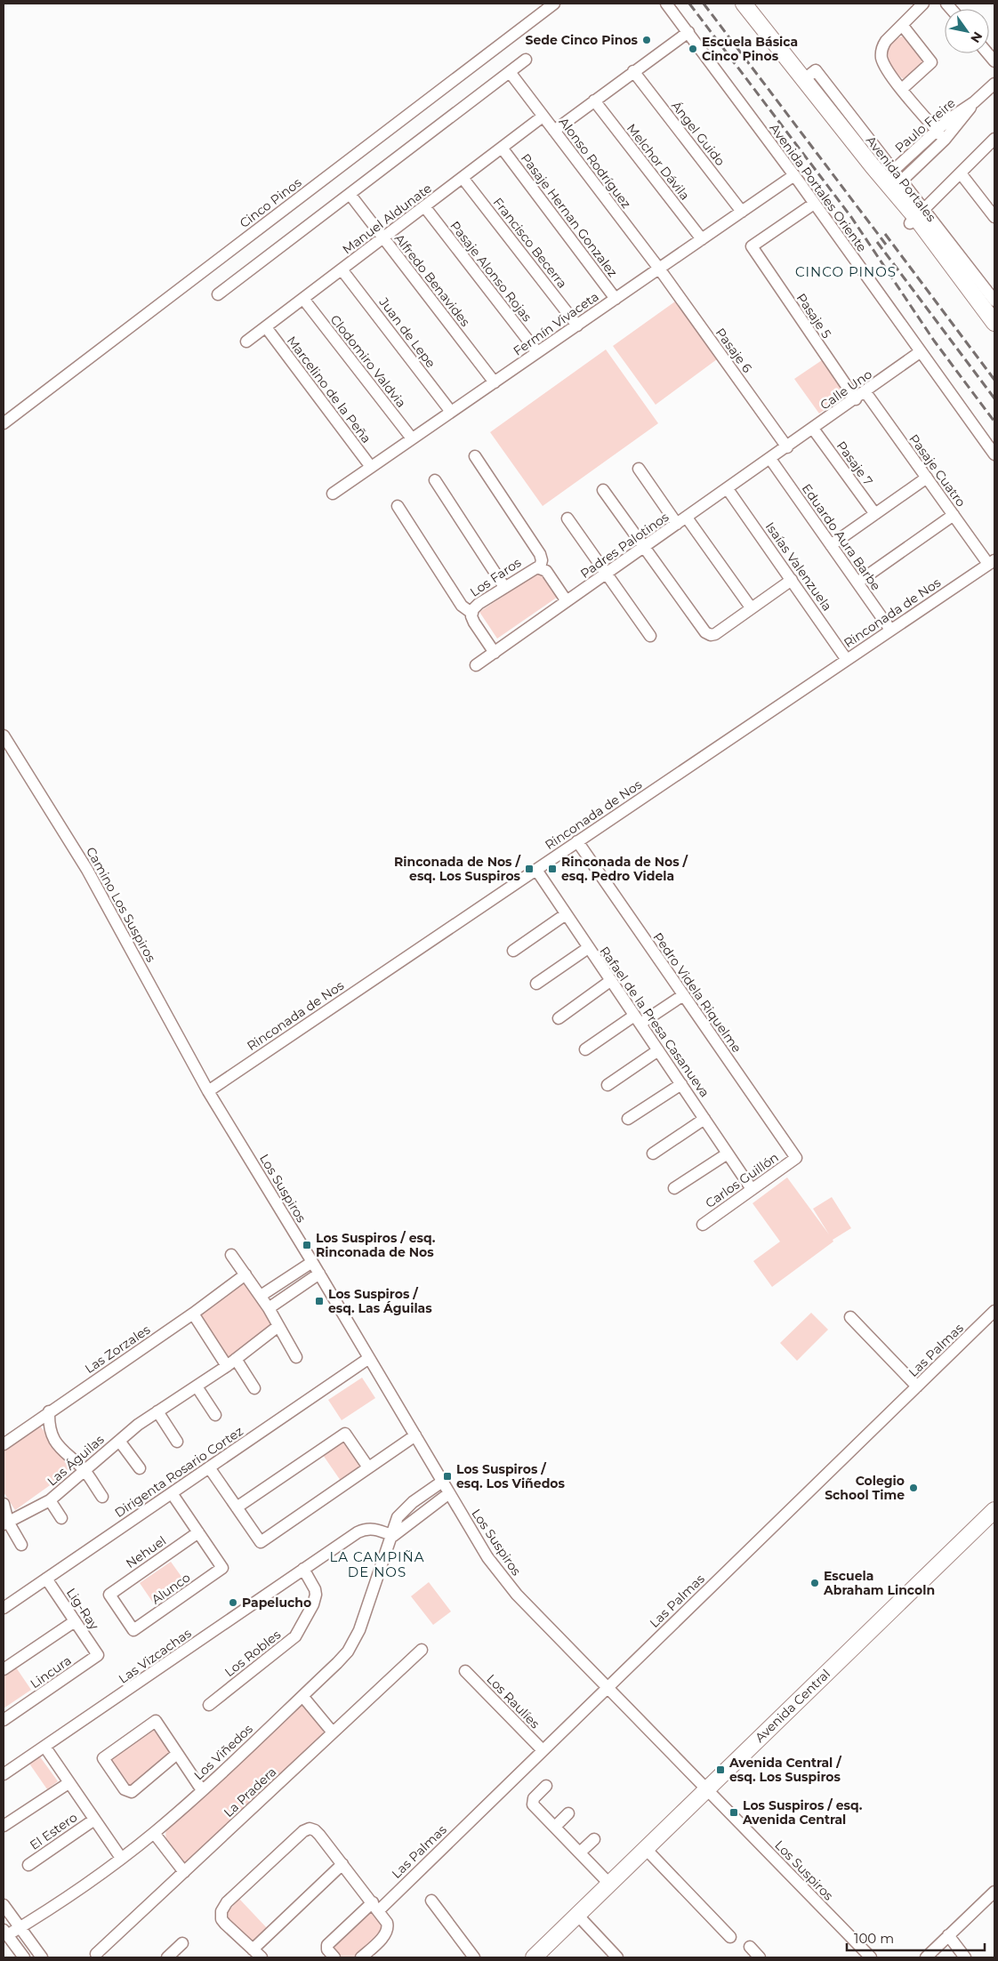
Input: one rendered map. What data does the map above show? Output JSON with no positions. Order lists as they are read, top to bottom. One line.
{"streets":{"street":["Paulo Freire","Ángel Guido","Melchor Dávila","Alonso Rodríguez","Avenida Portales","Avenida Portales Oriente","Cinco Pinos","Pasaje Hernan Gonzalez","Manuel Aldunate","Francisco Becerra","Pasaje Alonso Rojas","Alfredo Benavides","Pasaje 5","Fermín Vivaceta","Juan de Lepe","Pasaje 6","Clodomiro Valdvia","Marcelino de la Peña","Calle Uno","Pasaje 7","Pasaje Cuatro","Eduardo Aura Barbe","Padres Palotinos","Isaías Valenzuela","Los Faros","Rinconada de Nos","Camino Los Suspiros","Pedro Videla Riquelme","Rafael de la Presa Casanueva","Carlos Guillón","Los Suspiros","Las Zorzales","Las Palmas","Las Águilas","Dirigenta Rosario Cortez","Nehuel","Alunco","Lig-Ray","Los Robles","Las Vizcachas","Lincura","Los Raulíes","Avenida Central","Los Viñedos","La Pradera","El Estero"]},"crossings":[["Paulo Freire","Avenida Portales"],["Ángel Guido","Fermín Vivaceta"],["Melchor Dávila","Fermín Vivaceta"],["Alonso Rodríguez","Manuel Aldunate"],["Alonso Rodríguez","Fermín Vivaceta"],["Alonso Rodríguez","Pasaje 6"],["Avenida Portales Oriente","Pasaje 5"],["Avenida Portales Oriente","Fermín Vivaceta"],["Avenida Portales Oriente","Calle Uno"],["Pasaje Hernan Gonzalez","Manuel Aldunate"],["Pasaje Hernan Gonzalez","Fermín Vivaceta"],["Manuel Aldunate","Francisco Becerra"],["Manuel Aldunate","Pasaje Alonso Rojas"],["Manuel Aldunate","Alfredo Benavides"],["Manuel Aldunate","Juan de Lepe"],["Manuel Aldunate","Clodomiro Valdvia"],["Manuel Aldunate","Marcelino de la Peña"],["Francisco Becerra","Fermín Vivaceta"],["Pasaje Alonso Rojas","Fermín Vivaceta"],["Alfredo Benavides","Fermín Vivaceta"],["Pasaje 5","Calle Uno"],["Fermín Vivaceta","Juan de Lepe"],["Fermín Vivaceta","Pasaje 6"],["Fermín Vivaceta","Clodomiro Valdvia"],["Fermín Vivaceta","Marcelino de la Peña"],["Pasaje 6","Calle Uno"],["Pasaje 6","Padres Palotinos"],["Calle Uno","Pasaje 7"],["Calle Uno","Pasaje Cuatro"],["Calle Uno","Padres Palotinos"],["Pasaje Cuatro","Rinconada de Nos"],["Eduardo Aura Barbe","Padres Palotinos"],["Eduardo Aura Barbe","Rinconada de Nos"],["Padres Palotinos","Isaías Valenzuela"],["Padres Palotinos","Los Faros"],["Isaías Valenzuela","Rinconada de Nos"],["Rinconada de Nos","Camino Los Suspiros"],["Rinconada de Nos","Pedro Videla Riquelme"],["Rinconada de Nos","Rafael de la Presa Casanueva"],["Rinconada de Nos","Los Suspiros"],["Camino Los Suspiros","Los Suspiros"],["Pedro Videla Riquelme","Carlos Guillón"],["Rafael de la Presa Casanueva","Carlos Guillón"],["Los Suspiros","Las Palmas"],["Los Suspiros","Dirigenta Rosario Cortez"],["Los Suspiros","Avenida Central"],["Los Suspiros","Los Viñedos"],["Las Palmas","Los Raulíes"],["Dirigenta Rosario Cortez","Lig-Ray"],["Nehuel","Alunco"],["Lig-Ray","Lincura"],["Los Robles","Las Vizcachas"],["Las Vizcachas","Los Viñedos"]],"districts":["CINCO PINOS","LA CAMPIÑA DE NOS"],"places":{"other":["Sede Cinco Pinos","Escuela Básica Cinco Pinos","Colegio School Time","Escuela Abraham Lincoln","Papelucho"],"transit":["Rinconada de Nos / esq. Los Suspiros","Rinconada de Nos / esq. Pedro Videla","Los Suspiros / esq. Rinconada de Nos","Los Suspiros / esq. Las Águilas","Los Suspiros / esq. Los Viñedos","Avenida Central / esq. Los Suspiros","Los Suspiros / esq. Avenida Central"]},"scale_bar":"100 m","north":"bottom right"}
